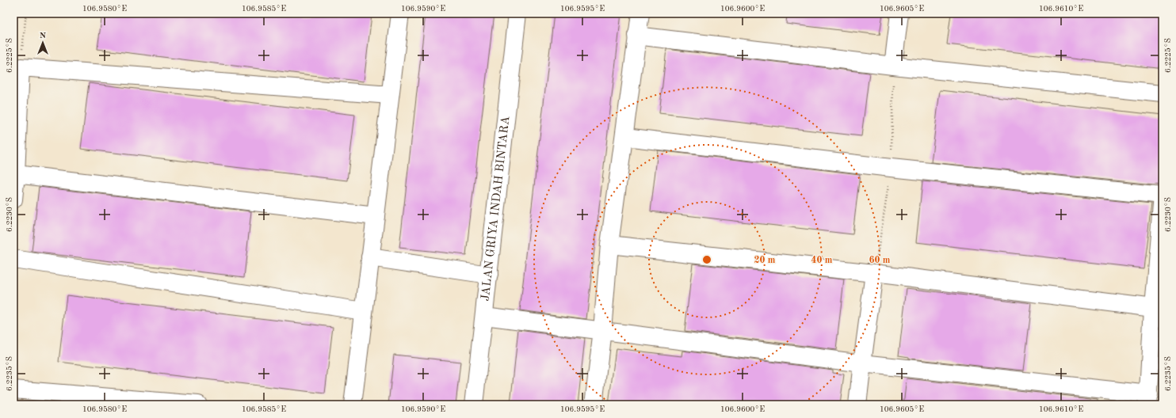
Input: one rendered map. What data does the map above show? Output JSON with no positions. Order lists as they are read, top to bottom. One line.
{"streets":{"street":["JALAN GRIYA INDAH BINTARA"]},"north":"top","coordinates":["106.9580°E","106.9585°E","106.9590°E","106.9595°E","106.9600°E","106.9605°E","106.9610°E","6.2225°S","6.2230°S","6.2235°S"],"rings":["20 m","40 m","60 m"]}
